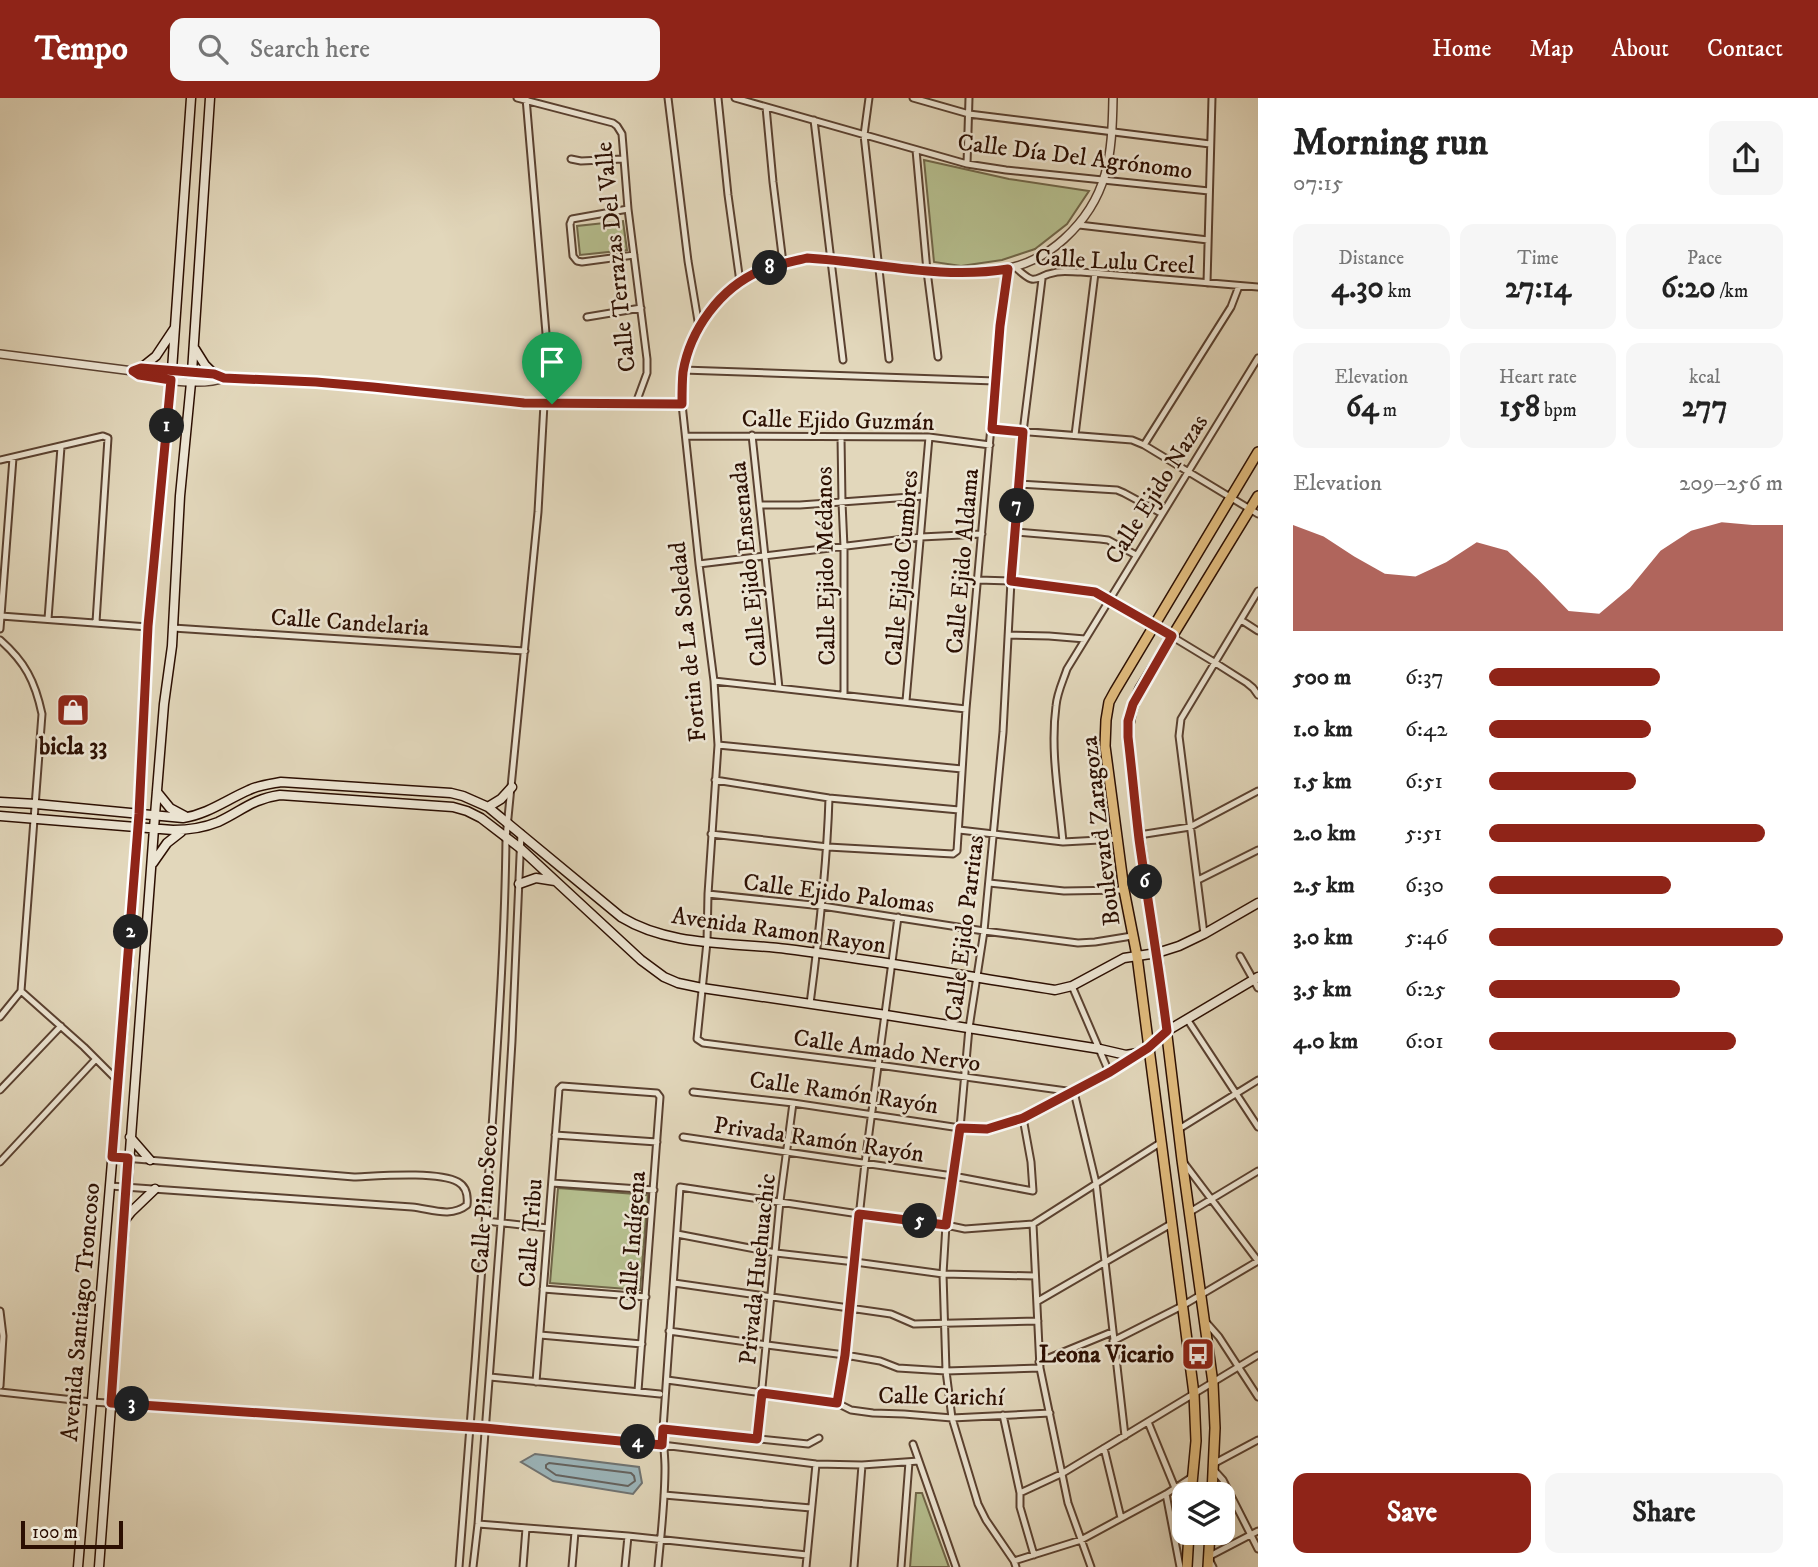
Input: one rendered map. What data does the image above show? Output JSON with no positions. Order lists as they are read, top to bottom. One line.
{"streets":{"main road":["Boulevard Zaragoza","Avenida Ramon Rayon","Calle Ramón Rayón","Avenida Santiago Troncoso"],"street":["Calle Día Del Agrónomo","Calle Terrazas Del Valle","Calle Lulu Creel","Calle Ejido Guzmán","Calle Ejido Nazas","Calle Ejido Aldama","Calle Ejido Ensenada","Calle Ejido Médanos","Calle Ejido Cumbres","Calle Candelaria","Fortin de La Soledad","Calle Ejido Palomas","Calle Ejido Parritas","Calle Amado Nervo","Privada Ramón Rayón","Calle Pino Seco","Calle Tribu","Calle Indígena","Privada Huehuachic","Calle Carichí"]},"crossings":[["Calle Día Del Agrónomo","Fortin de La Soledad"],["Calle Terrazas Del Valle","Calle Pino Seco"],["Calle Lulu Creel","Calle Ejido Aldama"],["Calle Lulu Creel","Fortin de La Soledad"],["Calle Lulu Creel","Calle Ejido Parritas"],["Calle Ejido Guzmán","Calle Ejido Aldama"],["Calle Ejido Guzmán","Calle Ejido Ensenada"],["Calle Ejido Guzmán","Calle Ejido Médanos"],["Calle Ejido Guzmán","Calle Ejido Cumbres"],["Calle Ejido Guzmán","Fortin de La Soledad"],["Calle Ejido Aldama","Fortin de La Soledad"],["Calle Candelaria","Calle Pino Seco"],["Calle Candelaria","Avenida Santiago Troncoso"],["Fortin de La Soledad","Calle Ejido Palomas"],["Fortin de La Soledad","Avenida Ramon Rayon"],["Fortin de La Soledad","Calle Amado Nervo"],["Boulevard Zaragoza","Calle Ejido Palomas"],["Boulevard Zaragoza","Avenida Ramon Rayon"],["Boulevard Zaragoza","Calle Ramón Rayón"],["Calle Ejido Palomas","Calle Ejido Parritas"],["Calle Ejido Parritas","Avenida Ramon Rayon"],["Calle Ejido Parritas","Calle Amado Nervo"],["Calle Ejido Parritas","Calle Ramón Rayón"],["Calle Ejido Parritas","Privada Ramón Rayón"],["Calle Ejido Parritas","Calle Carichí"],["Avenida Ramon Rayon","Calle Pino Seco"],["Avenida Ramon Rayon","Avenida Santiago Troncoso"],["Calle Amado Nervo","Calle Ramón Rayón"],["Calle Ramón Rayón","Privada Ramón Rayón"],["Calle Ramón Rayón","Privada Huehuachic"],["Privada Ramón Rayón","Privada Huehuachic"],["Calle Tribu","Calle Indígena"],["Privada Huehuachic","Calle Carichí"]],"places":{"shop":["bicla 33"],"bus stop":["Leona Vicario"]},"scale_bar":"100 m","page":{"header":"Tempo","search":"Search here","nav":["Home","Map","About","Contact"],"heading":["Morning run","07:15"],"stats":[["Distance","4.30 km"],["Time","27:14"],["Pace","6:20 /km"],["Elevation","64 m"],["Heart rate","158 bpm"],["kcal","277"]],"pins":["8","1","7","6","2","5","3","4"],"chart":["Elevation","209–256 m"],"list":[{"name":"500 m","note":"6:37"},{"name":"1.0 km","note":"6:42"},{"name":"1.5 km","note":"6:51"},{"name":"2.0 km","note":"5:51"},{"name":"2.5 km","note":"6:30"},{"name":"3.0 km","note":"5:46"},{"name":"3.5 km","note":"6:25"},{"name":"4.0 km","note":"6:01"}],"buttons":["Save","Share"],"scale":"100 m"}}
